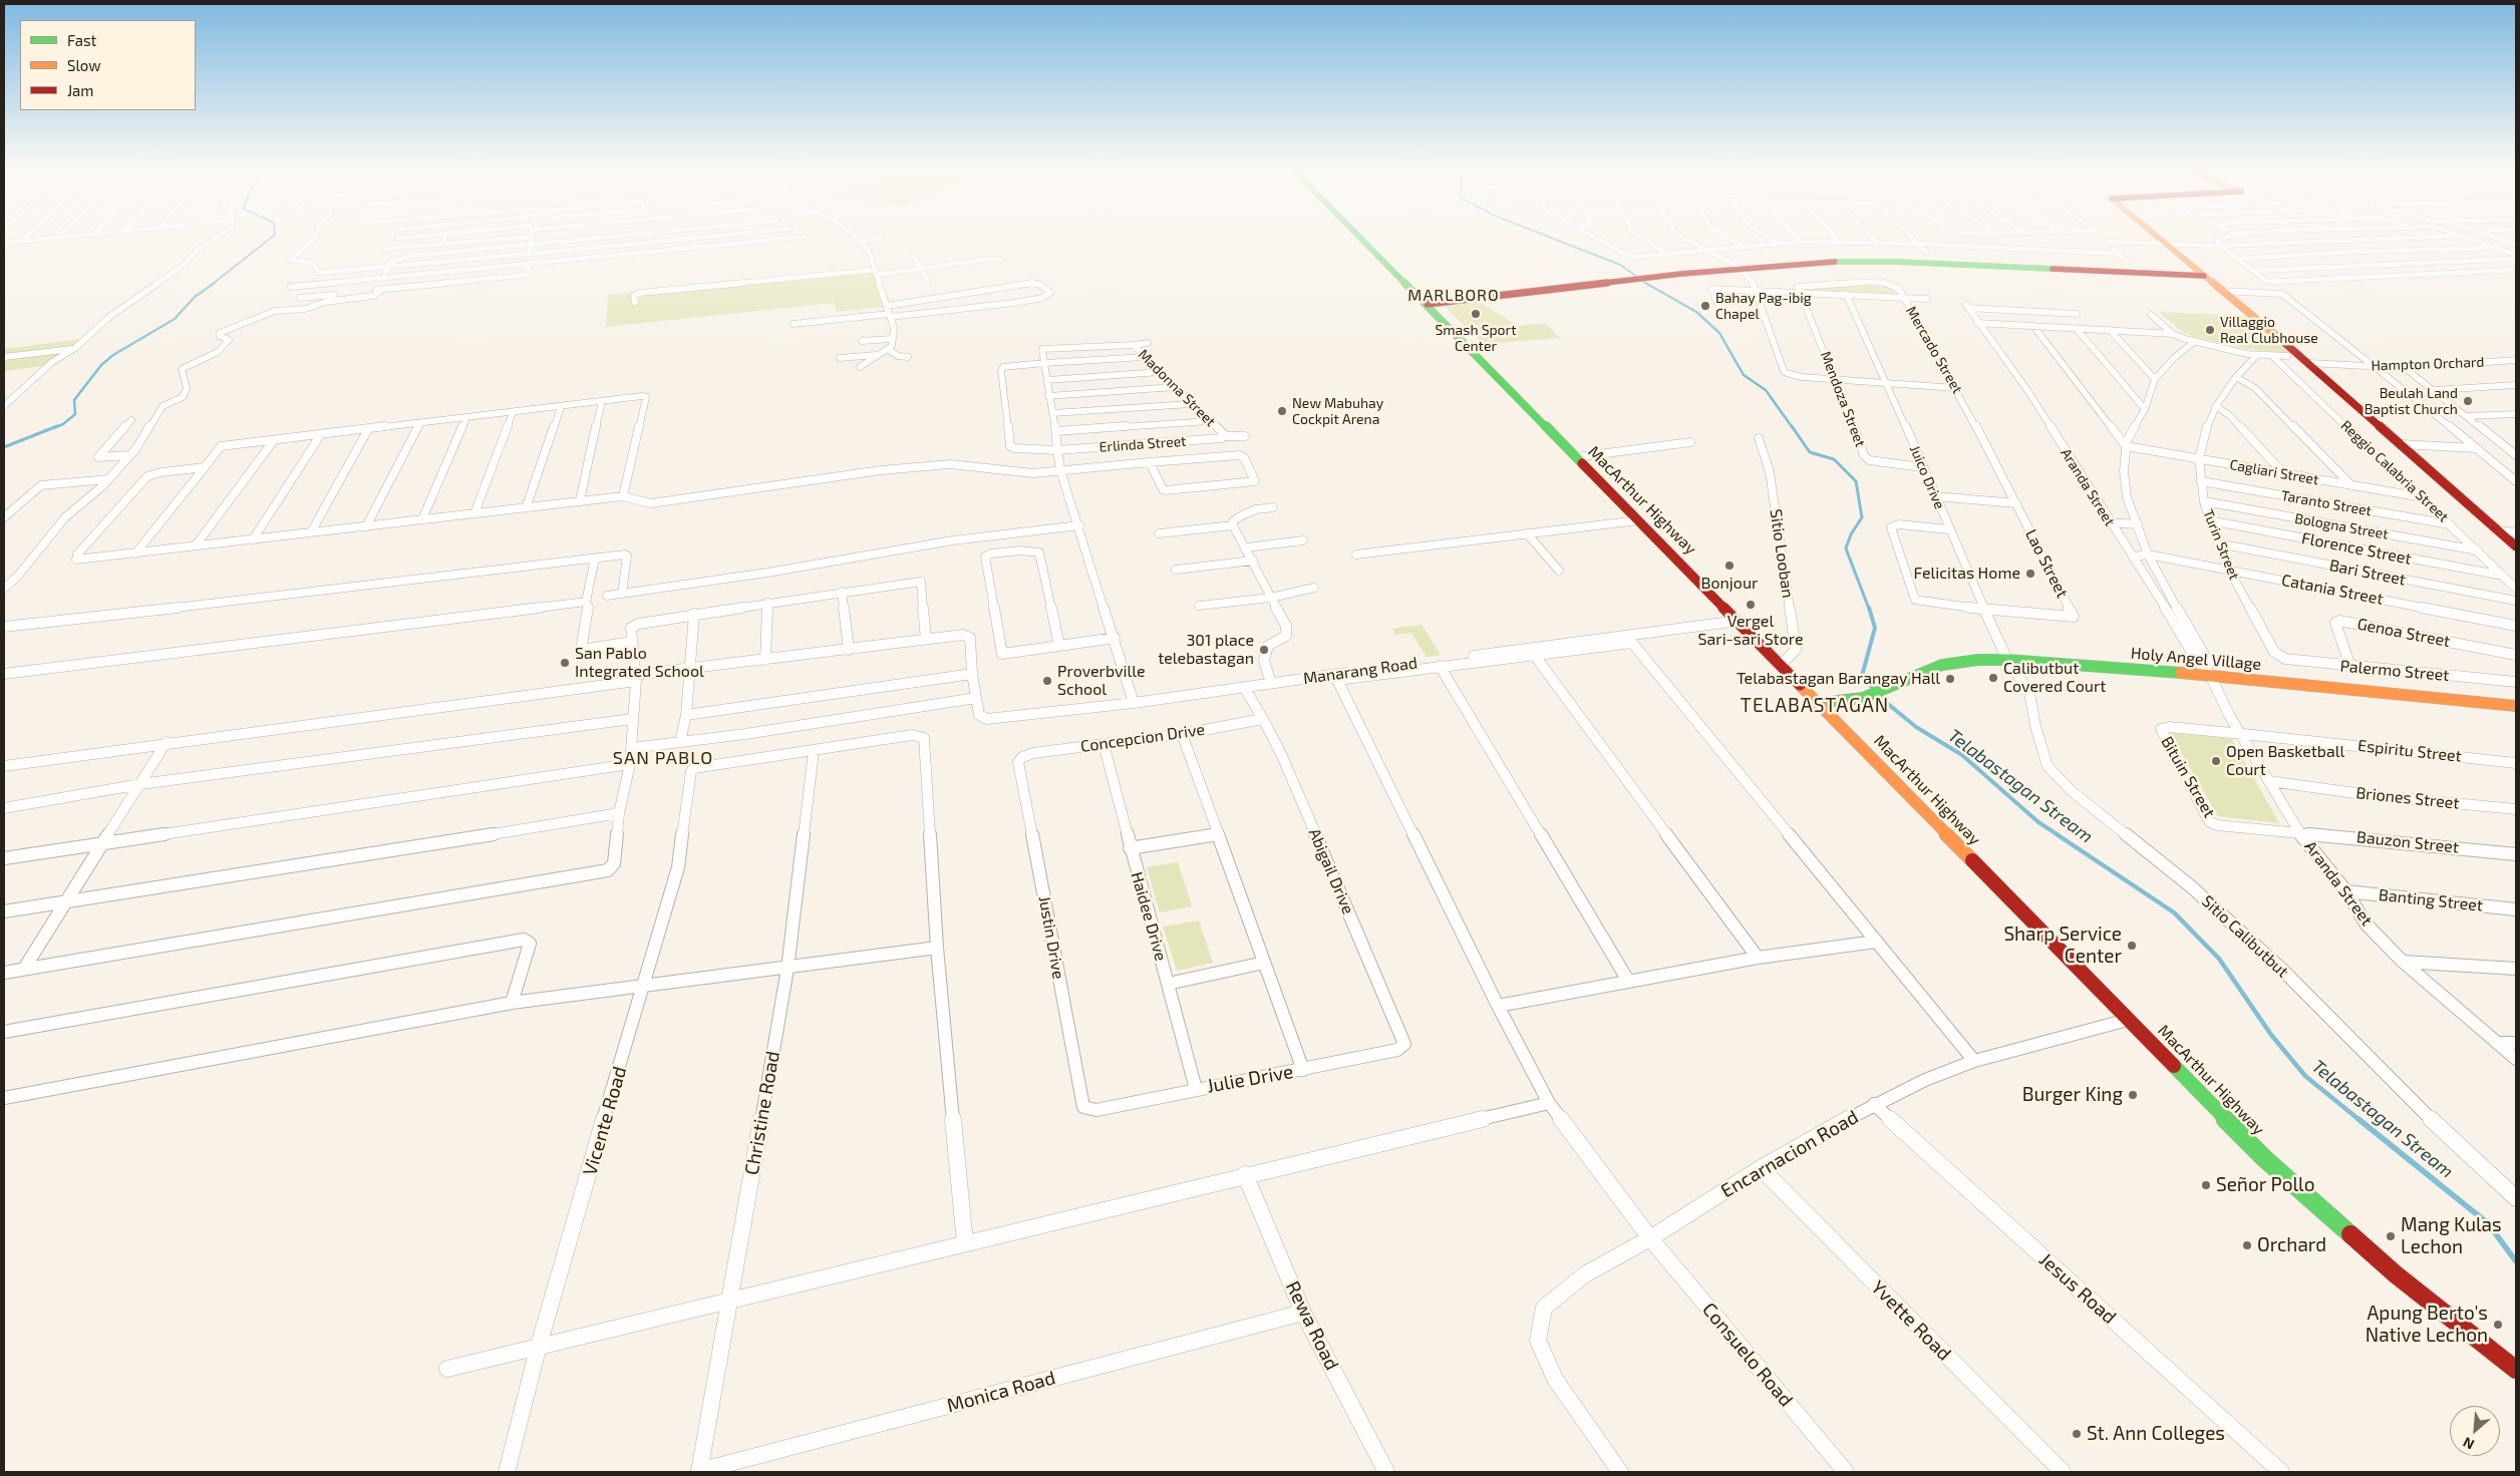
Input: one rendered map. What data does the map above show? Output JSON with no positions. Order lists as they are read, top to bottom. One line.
{"streets":{"main road":["MacArthur Highway","Holy Angel Village"],"street":["Mercado Street","Hampton Orchard","Madonna Street","Mendoza Street","Erlinda Street","Reggio Calabria Street","Cagliari Street","Juico Drive","Aranda Street","Taranto Street","Bologna Street","Turin Street","Florence Street","Sitio Looban","Lao Street","Bari Street","Catania Street","Genoa Street","Manarang Road","Palermo Street","Concepcion Drive","Espiritu Street","Bituin Street","Briones Street","Bauzon Street","Abigail Drive","Banting Street","Haidee Drive","Sitio Calibutbut","Justin Drive","Julie Drive","Christine Road","Vicente Road","Encarnacion Road","Jesus Road","Yvette Road","Rewa Road","Consuelo Road","Monica Road"]},"crossings":[["Mercado Street","Mendoza Street"],["Mercado Street","Lao Street"],["Madonna Street","Erlinda Street"],["Madonna Street","Manarang Road"],["Mendoza Street","Juico Drive"],["Reggio Calabria Street","Cagliari Street"],["Reggio Calabria Street","Taranto Street"],["Reggio Calabria Street","Bologna Street"],["Reggio Calabria Street","Florence Street"],["Cagliari Street","Aranda Street"],["Cagliari Street","Turin Street"],["Juico Drive","Lao Street"],["Juico Drive","Holy Angel Village"],["Juico Drive","Sitio Calibutbut"],["Aranda Street","Catania Street"],["Aranda Street","Holy Angel Village"],["Aranda Street","Espiritu Street"],["Aranda Street","Bituin Street"],["Aranda Street","Briones Street"],["Aranda Street","Bauzon Street"],["Aranda Street","Banting Street"],["MacArthur Highway","Sitio Looban"],["MacArthur Highway","Holy Angel Village"],["MacArthur Highway","Manarang Road"],["MacArthur Highway","Encarnacion Road"],["Taranto Street","Turin Street"],["Bologna Street","Turin Street"],["Turin Street","Florence Street"],["Turin Street","Bari Street"],["Turin Street","Catania Street"],["Turin Street","Palermo Street"],["Genoa Street","Palermo Street"],["Holy Angel Village","Sitio Calibutbut"],["Manarang Road","Abigail Drive"],["Concepcion Drive","Abigail Drive"],["Concepcion Drive","Haidee Drive"],["Concepcion Drive","Justin Drive"],["Espiritu Street","Bituin Street"],["Bituin Street","Bauzon Street"],["Abigail Drive","Julie Drive"],["Haidee Drive","Julie Drive"],["Justin Drive","Julie Drive"],["Christine Road","Vicente Road"],["Christine Road","Monica Road"],["Encarnacion Road","Jesus Road"],["Encarnacion Road","Yvette Road"],["Encarnacion Road","Consuelo Road"],["Rewa Road","Monica Road"]],"districts":["MARLBORO","TELABASTAGAN","SAN PABLO"],"water":["Telabastagan Stream"],"places":["Bahay Pag-ibig Chapel","Smash Sport Center","Villaggio Real Clubhouse","Beulah Land Baptist Church","New Mabuhay Cockpit Arena","Bonjour","Felicitas Home","Vergel Sari-sari Store","301 place telebastagan","San Pablo Integrated School","Calibutbut Covered Court","Telabastagan Barangay Hall","Proverbville School","Open Basketball Court","Sharp Service Center","Burger King","Señor Pollo","Mang Kulas Lechon","Orchard","Apung Berto's Native Lechon","St. Ann Colleges"],"legend":["Fast","Slow","Jam"],"north":"bottom left"}
